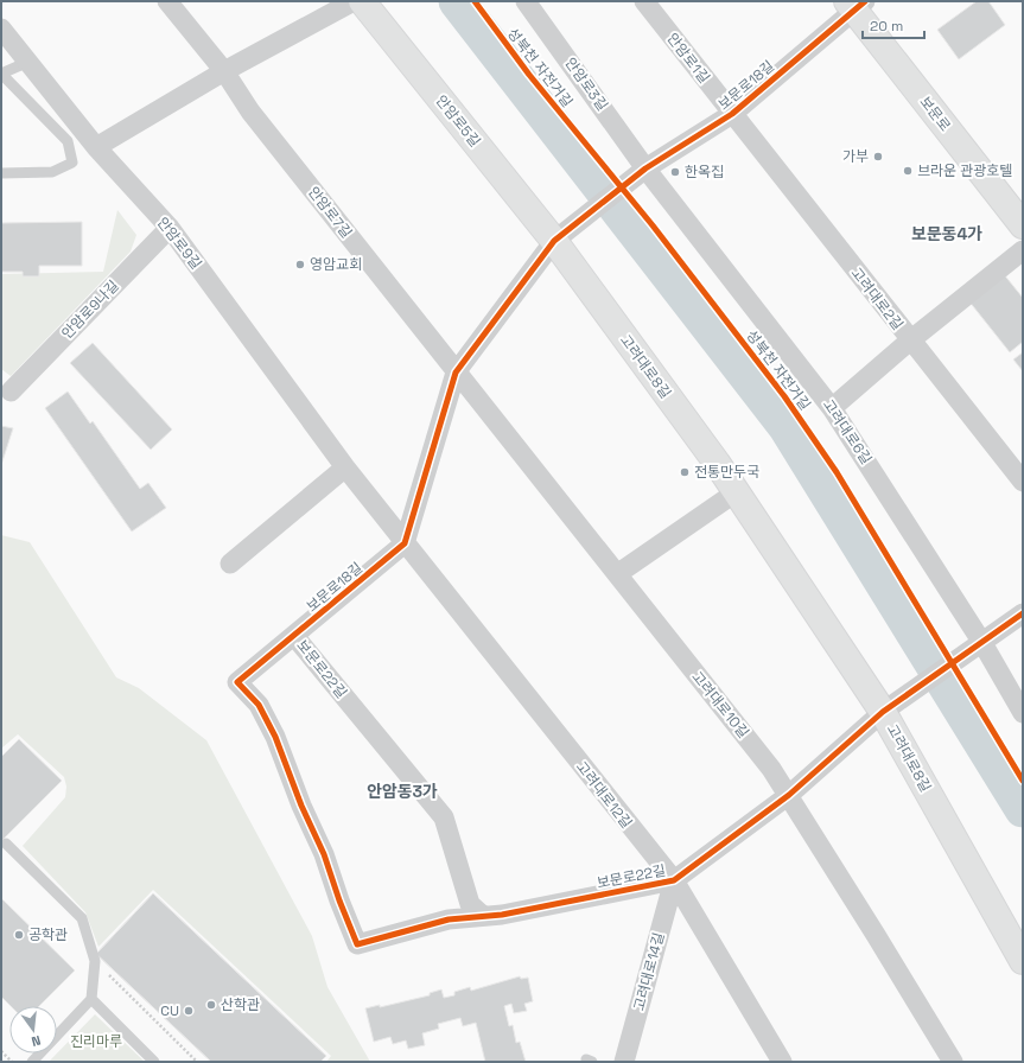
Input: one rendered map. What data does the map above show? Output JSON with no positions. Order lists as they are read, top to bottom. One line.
{"streets":{"main road":["보문로","안암로5길","고려대로8길"],"street":["안암로1길","안암로3길","보문로18길","안암로7길","안암로9길","고려대로2길","안암로9나길","고려대로6길","보문로22길","고려대로10길","고려대로12길","고려대로14길"],"cycle path":["성북천 자전거길"]},"crossings":[["안암로1길","보문로18길"],["안암로1길","고려대로2길"],["안암로3길","보문로18길"],["안암로3길","고려대로6길"],["보문로18길","보문로"],["보문로18길","안암로5길"],["보문로18길","안암로9길"],["보문로18길","고려대로2길"],["보문로18길","고려대로8길"],["보문로18길","고려대로6길"],["보문로18길","보문로22길"],["보문로18길","고려대로12길"],["안암로5길","고려대로8길"],["안암로7길","고려대로10길"],["안암로9길","안암로9나길"],["안암로9길","고려대로12길"],["고려대로8길","보문로22길"],["고려대로6길","보문로22길"],["보문로22길","고려대로10길"],["보문로22길","고려대로12길"],["보문로22길","고려대로14길"],["고려대로12길","고려대로14길"]],"districts":["보문동4가","안암동3가"],"parks":["진리마루"],"places":["가부","브라운 관광호텔","한옥집","영암교회","전통만두국","공학관","산학관","CU"],"scale_bar":"20 m","north":"bottom"}
